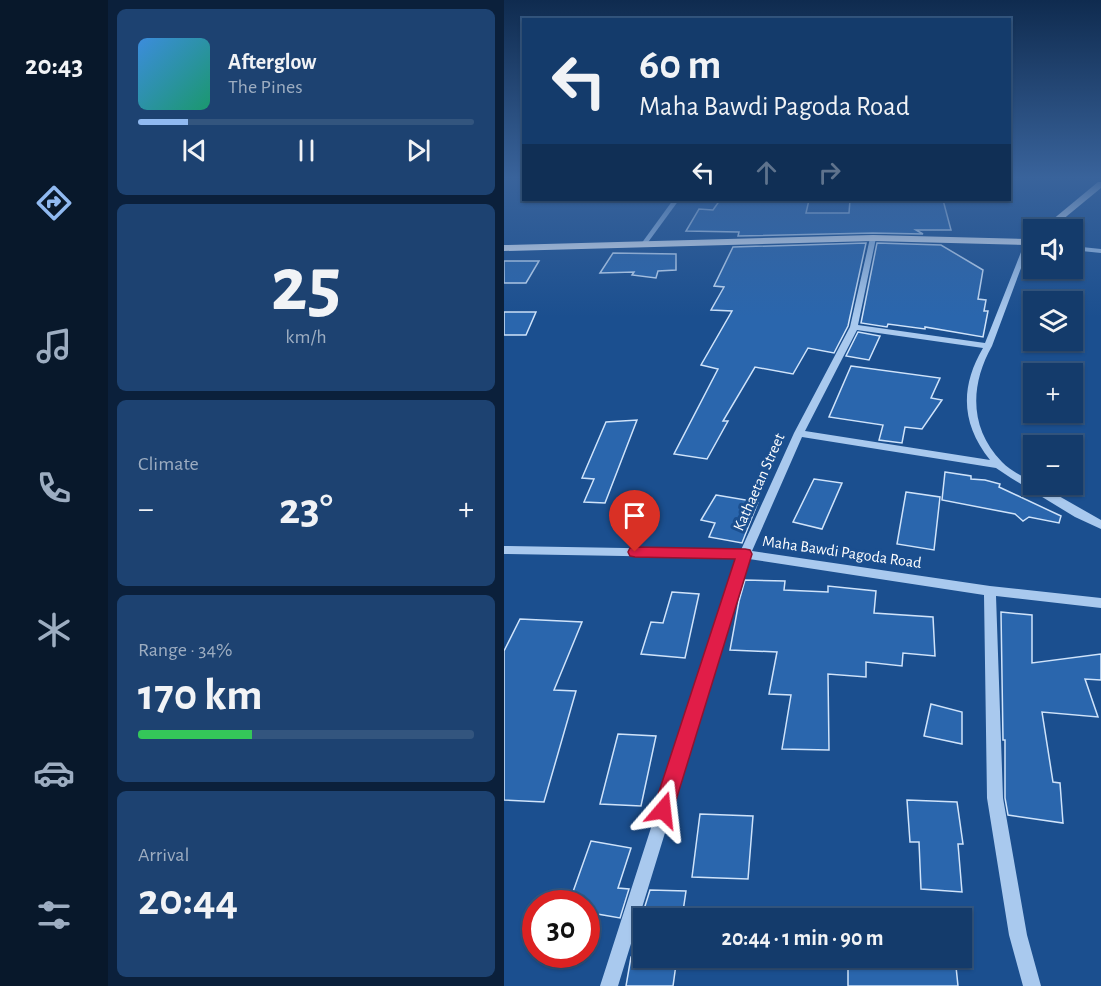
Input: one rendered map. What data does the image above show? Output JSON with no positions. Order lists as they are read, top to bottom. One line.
{"streets":{"street":["Kathaetan Street","Maha Bawdi Pagoda Road"]},"crossings":[["Kathaetan Street","Maha Bawdi Pagoda Road"]],"page":{"tabs":"20:43","turn":["60 m","Maha Bawdi Pagoda Road"],"song":["Afterglow","The Pines"],"tile":[["25","km/h"],"Climate",["Range · 34%","170 km"],["Arrival","20:44"]],"map_buttons":["+","−"],"heat":["−","23°","+"],"limit":"30","trip":"20:44 · 1 min · 90 m"}}
